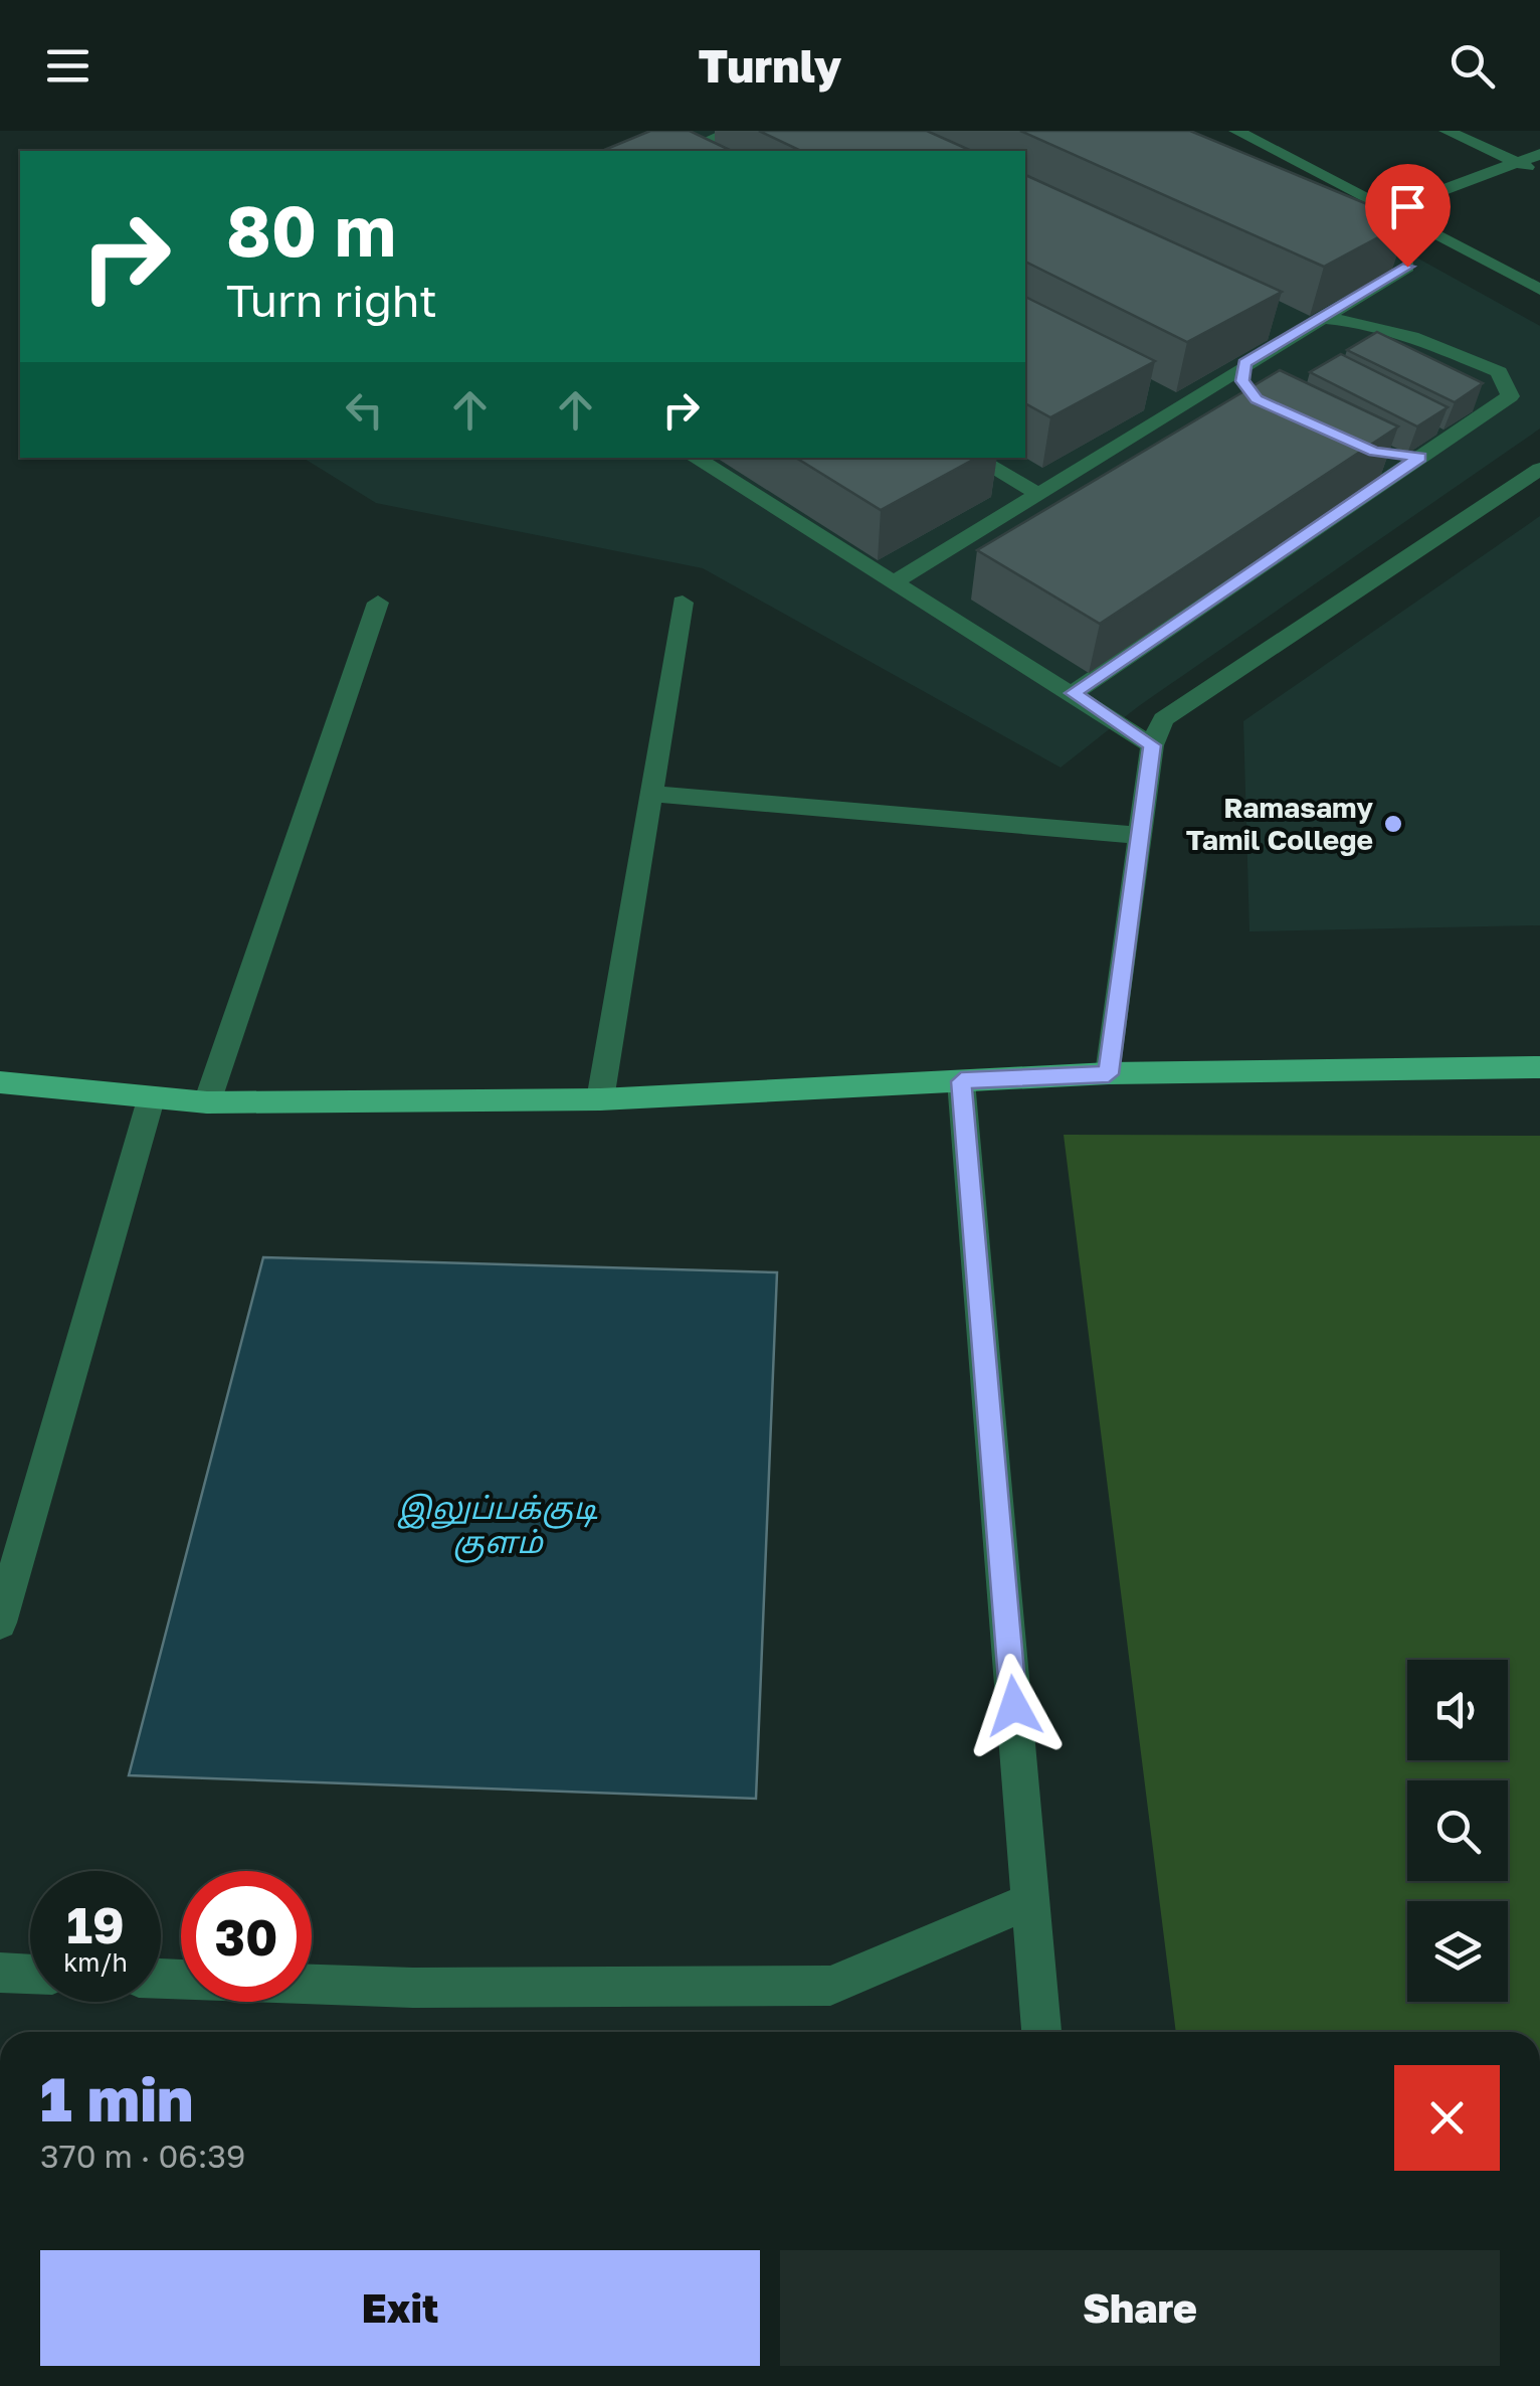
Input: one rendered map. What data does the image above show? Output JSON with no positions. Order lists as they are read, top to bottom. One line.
{"water":["இலுப்பக்குடி குளம்"],"places":["Ramasamy Tamil College"],"page":{"header":"Turnly","turn":["80 m","Turn right"],"speed":"19 km/h","limit":"30","heading":["1 min","370 m · 06:39"],"buttons":["Exit","Share"]}}
